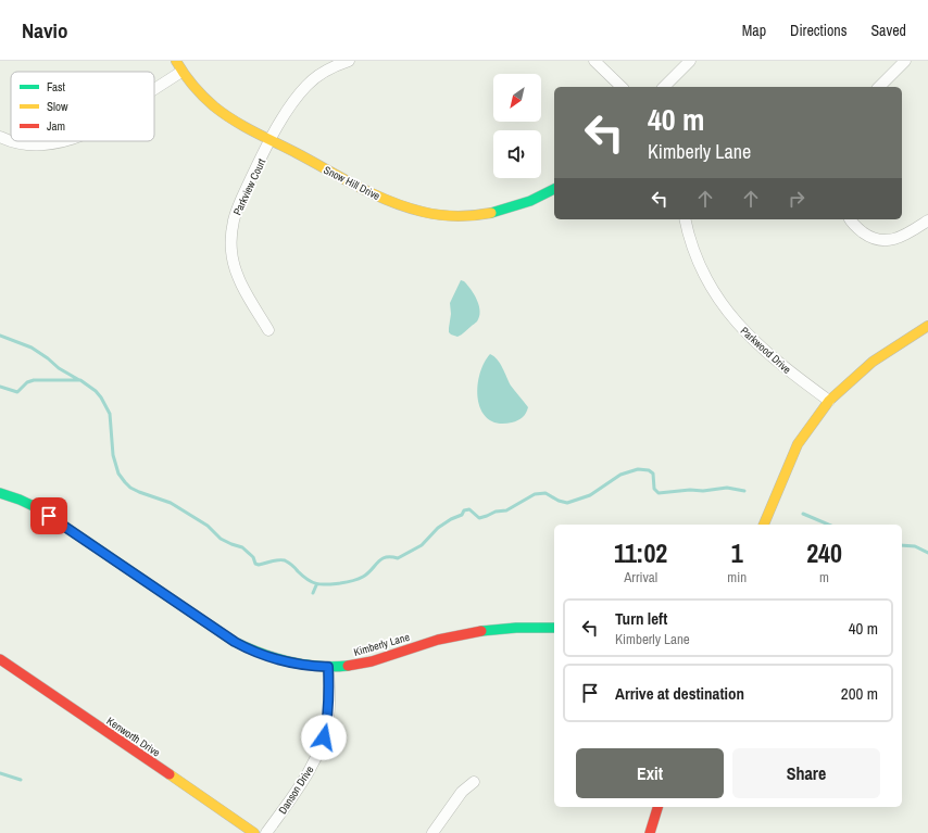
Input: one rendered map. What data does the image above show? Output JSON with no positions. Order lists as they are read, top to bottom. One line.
{"streets":{"street":["Snow Hill Drive","Parkview Court","Parkwood Drive","Kimberly Lane","Kenworth Drive","Danson Drive"]},"crossings":[["Snow Hill Drive","Parkview Court"],["Kimberly Lane","Danson Drive"]],"legend":["Fast","Slow","Jam"],"north":"bottom left","page":{"header":"Navio","nav":["Map","Directions","Saved"],"turn":["40 m","Kimberly Lane"],"eta":["11:02","Arrival","1","min","240","m"],"list":[{"name":"Turn left","note":"Kimberly Lane","value":"40 m"},{"name":"Arrive at destination","value":"200 m"}],"buttons":["Exit","Share"]}}
